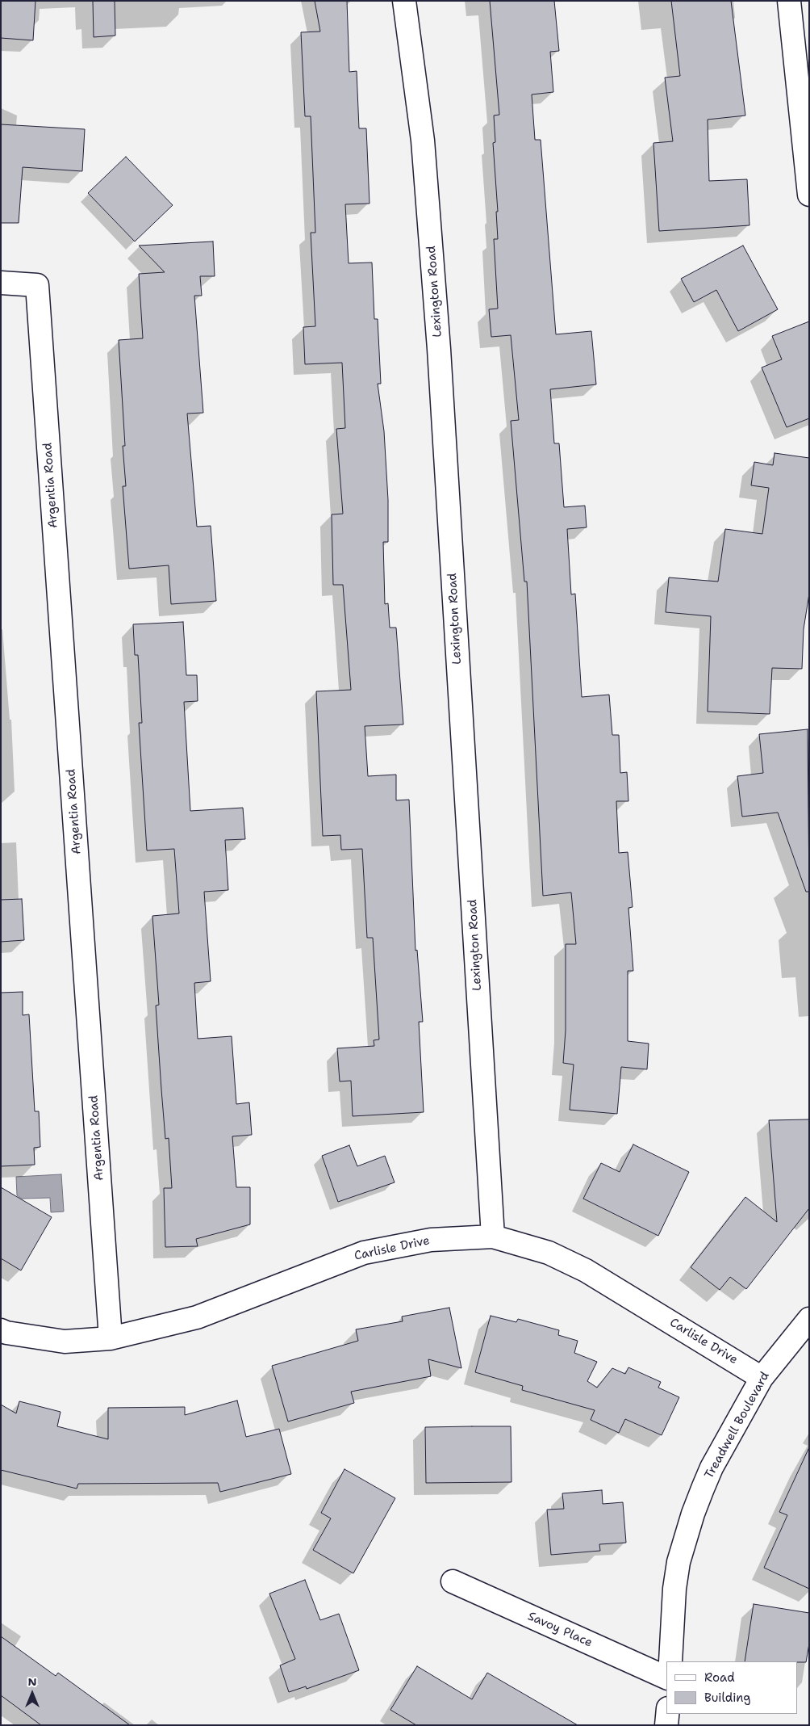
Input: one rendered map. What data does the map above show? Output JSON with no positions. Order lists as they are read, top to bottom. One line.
{"streets":{"street":["Lexington Road","Argentia Road","Carlisle Drive","Treadwell Boulevard","Savoy Place"]},"crossings":[["Lexington Road","Carlisle Drive"],["Argentia Road","Carlisle Drive"],["Carlisle Drive","Treadwell Boulevard"]],"legend":["Road","Building"],"north":"top"}
